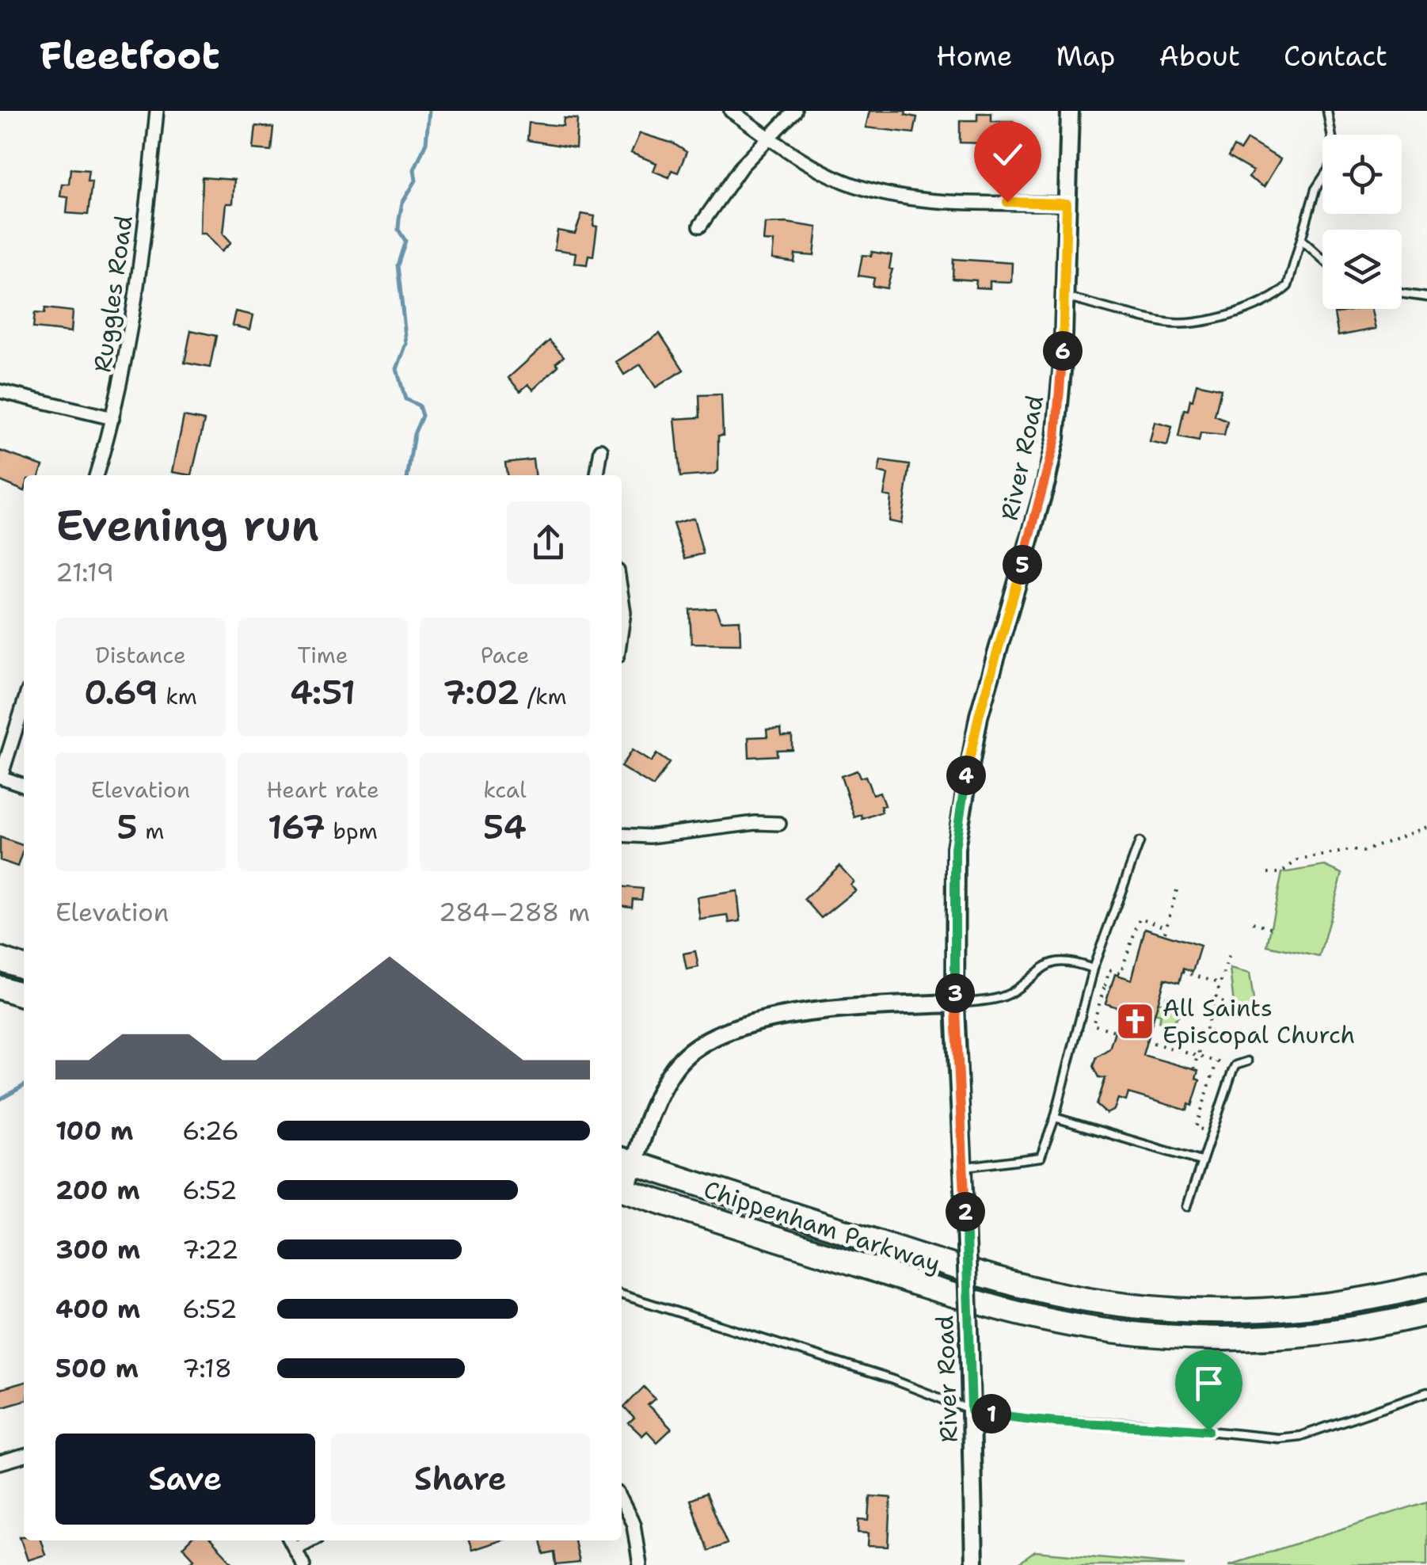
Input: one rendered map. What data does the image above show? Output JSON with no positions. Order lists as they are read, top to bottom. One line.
{"streets":{"highway":["Chippenham Parkway"],"main road":["River Road"],"street":["Ruggles Road"]},"places":{"church":["All Saints Episcopal Church"]},"page":{"header":"Fleetfoot","nav":["Home","Map","About","Contact"],"pins":["6","5","4","3","2","1"],"heading":["Evening run","21:19"],"stats":[["Distance","0.69 km"],["Time","4:51"],["Pace","7:02 /km"],["Elevation","5 m"],["Heart rate","167 bpm"],["kcal","54"]],"chart":["Elevation","284–288 m"],"list":[{"name":"100 m","note":"6:26"},{"name":"200 m","note":"6:52"},{"name":"300 m","note":"7:22"},{"name":"400 m","note":"6:52"},{"name":"500 m","note":"7:18"}],"buttons":["Save","Share"]}}
